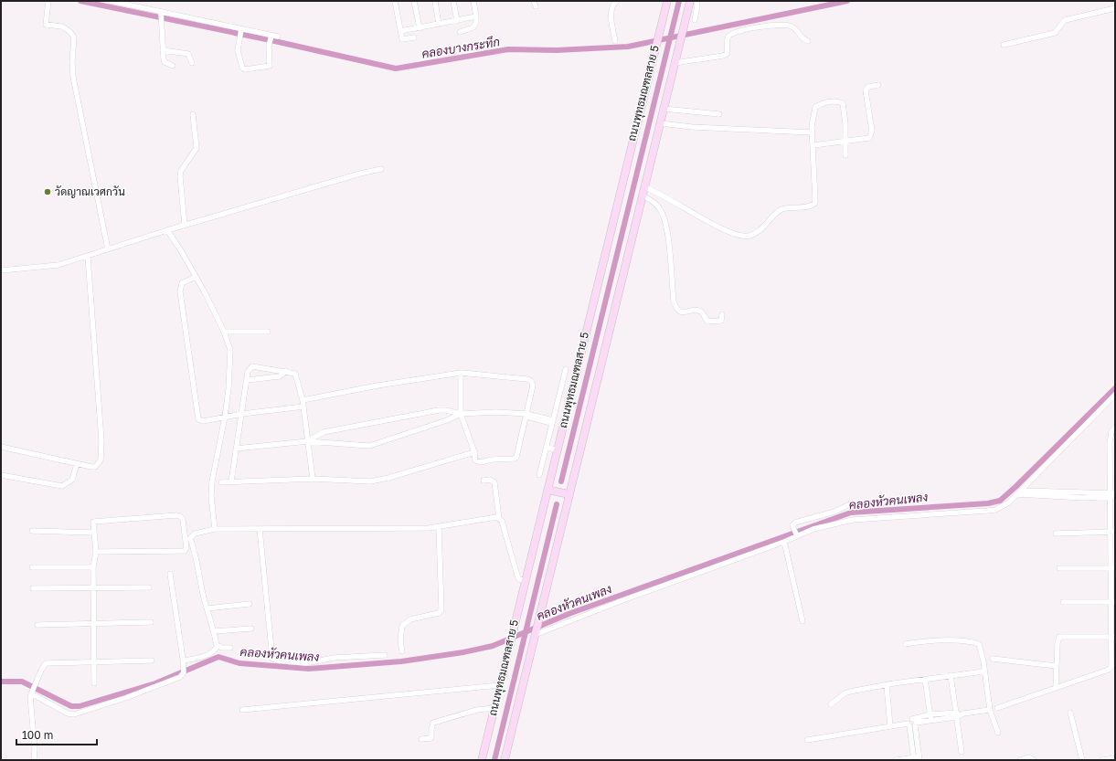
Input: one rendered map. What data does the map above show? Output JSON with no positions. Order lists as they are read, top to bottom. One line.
{"streets":{"main road":["ถนนพุทธมณฑลสาย 5"]},"water":["คลองบางกระทึก","คลองหัวคนเพลง"],"places":["วัดญาณเวศกวัน"],"scale_bar":"100 m"}
